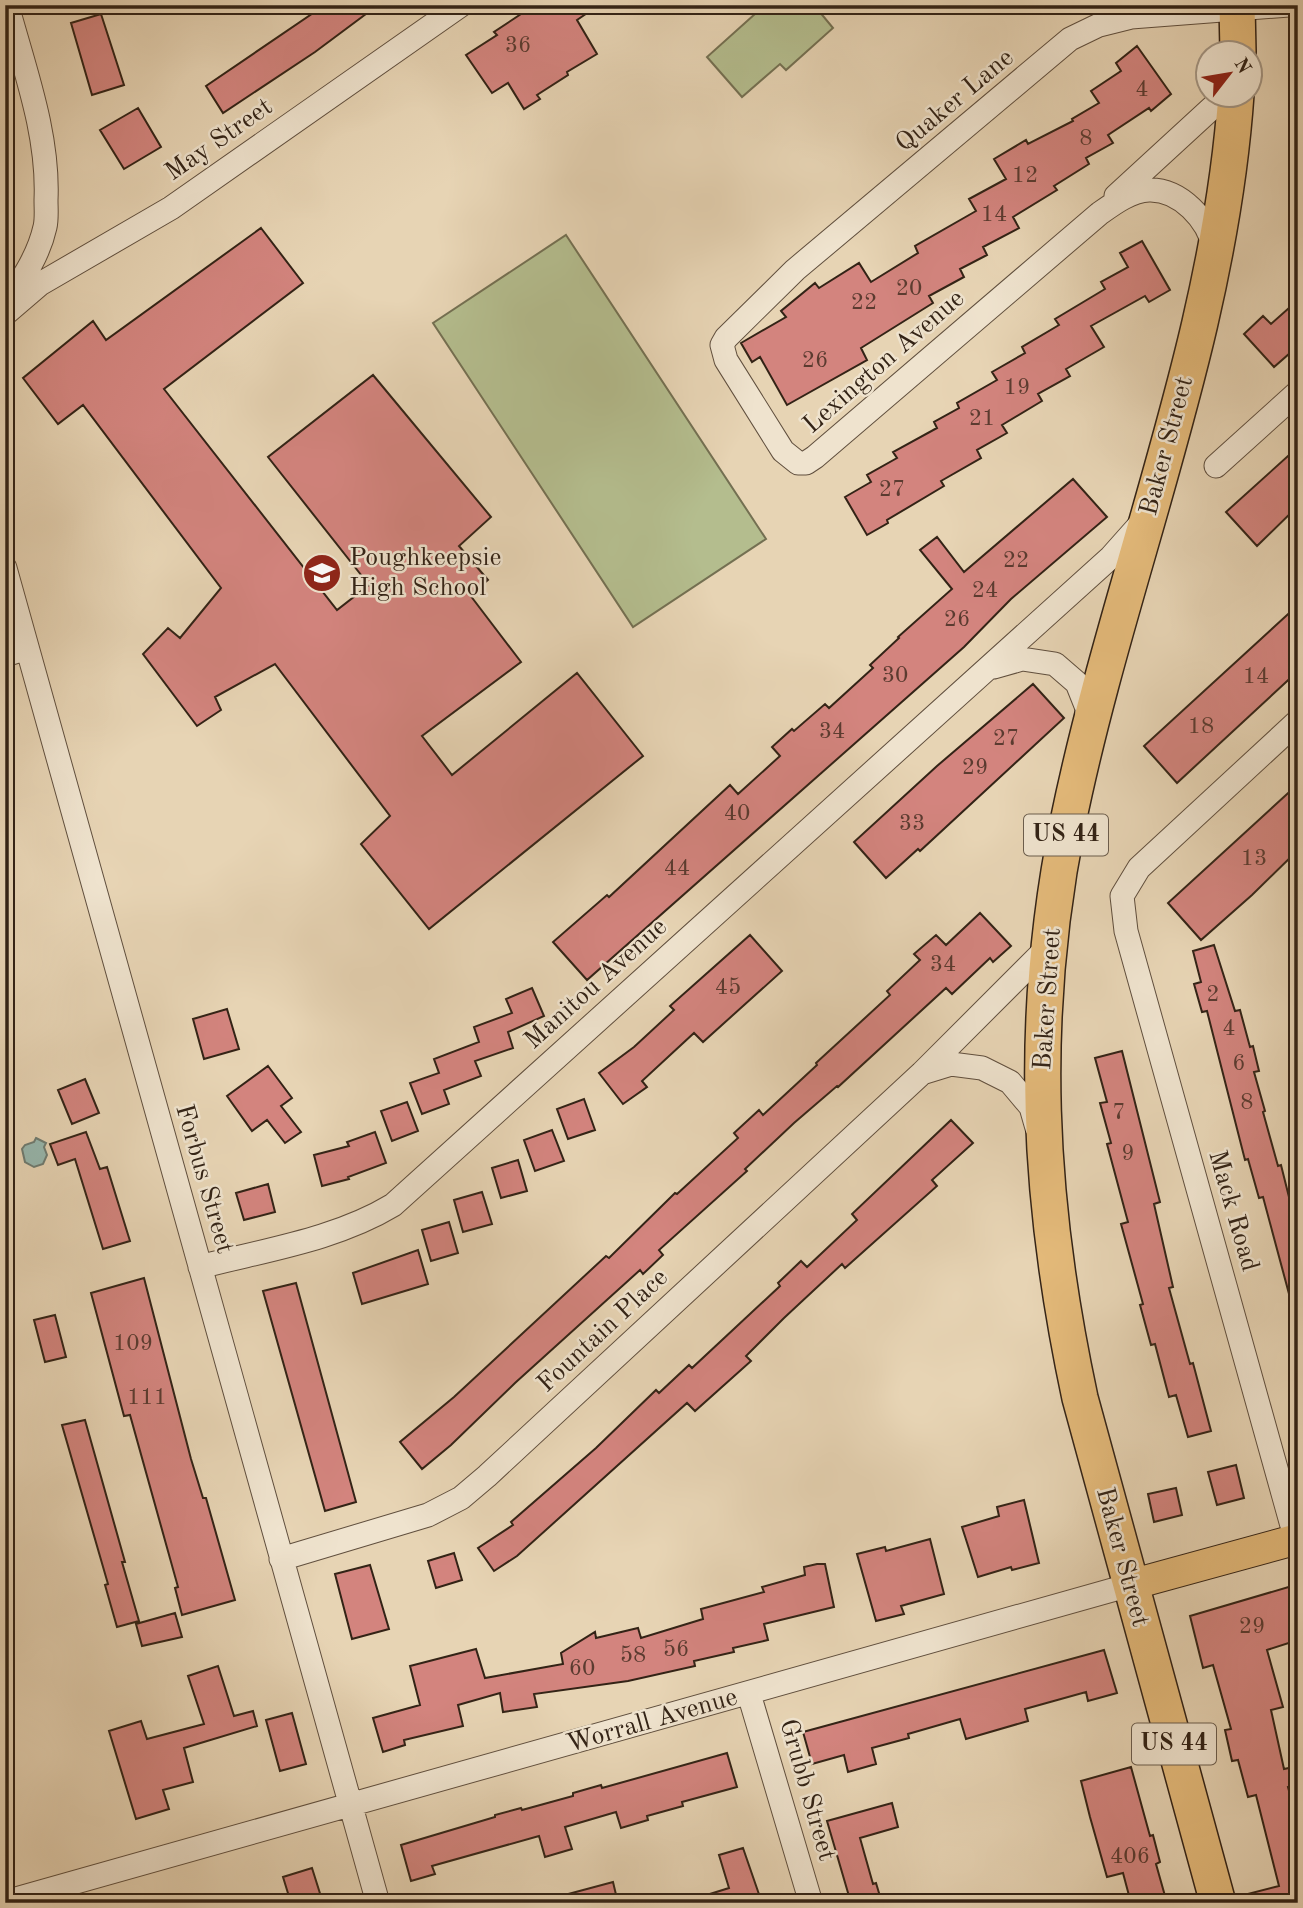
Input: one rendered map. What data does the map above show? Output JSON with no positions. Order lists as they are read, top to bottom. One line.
{"streets":{"highway":["Baker Street","US 44"],"main road":["Worrall Avenue"],"street":["Quaker Lane","May Street","Lexington Avenue","Manitou Avenue","Forbus Street","Mack Road","Fountain Place","Grubb Street"]},"crossings":[["Quaker Lane","Lexington Avenue"],["Lexington Avenue","Baker Street"],["Baker Street","Manitou Avenue"],["Baker Street","Fountain Place"],["Baker Street","Worrall Avenue"],["Manitou Avenue","Forbus Street"],["Forbus Street","Fountain Place"],["Forbus Street","Worrall Avenue"],["Mack Road","Worrall Avenue"],["Worrall Avenue","Grubb Street"]],"places":{"school or university":["Poughkeepsie High School"]},"house_numbers":["36","4","8","12","14","20","22","26","19","21","27","22","24","26","30","14","18","34","27","29","40","33","13","44","34","45","2","4","6","8","7","9","109","111","29","56","58","60","406"],"north":"top right"}
